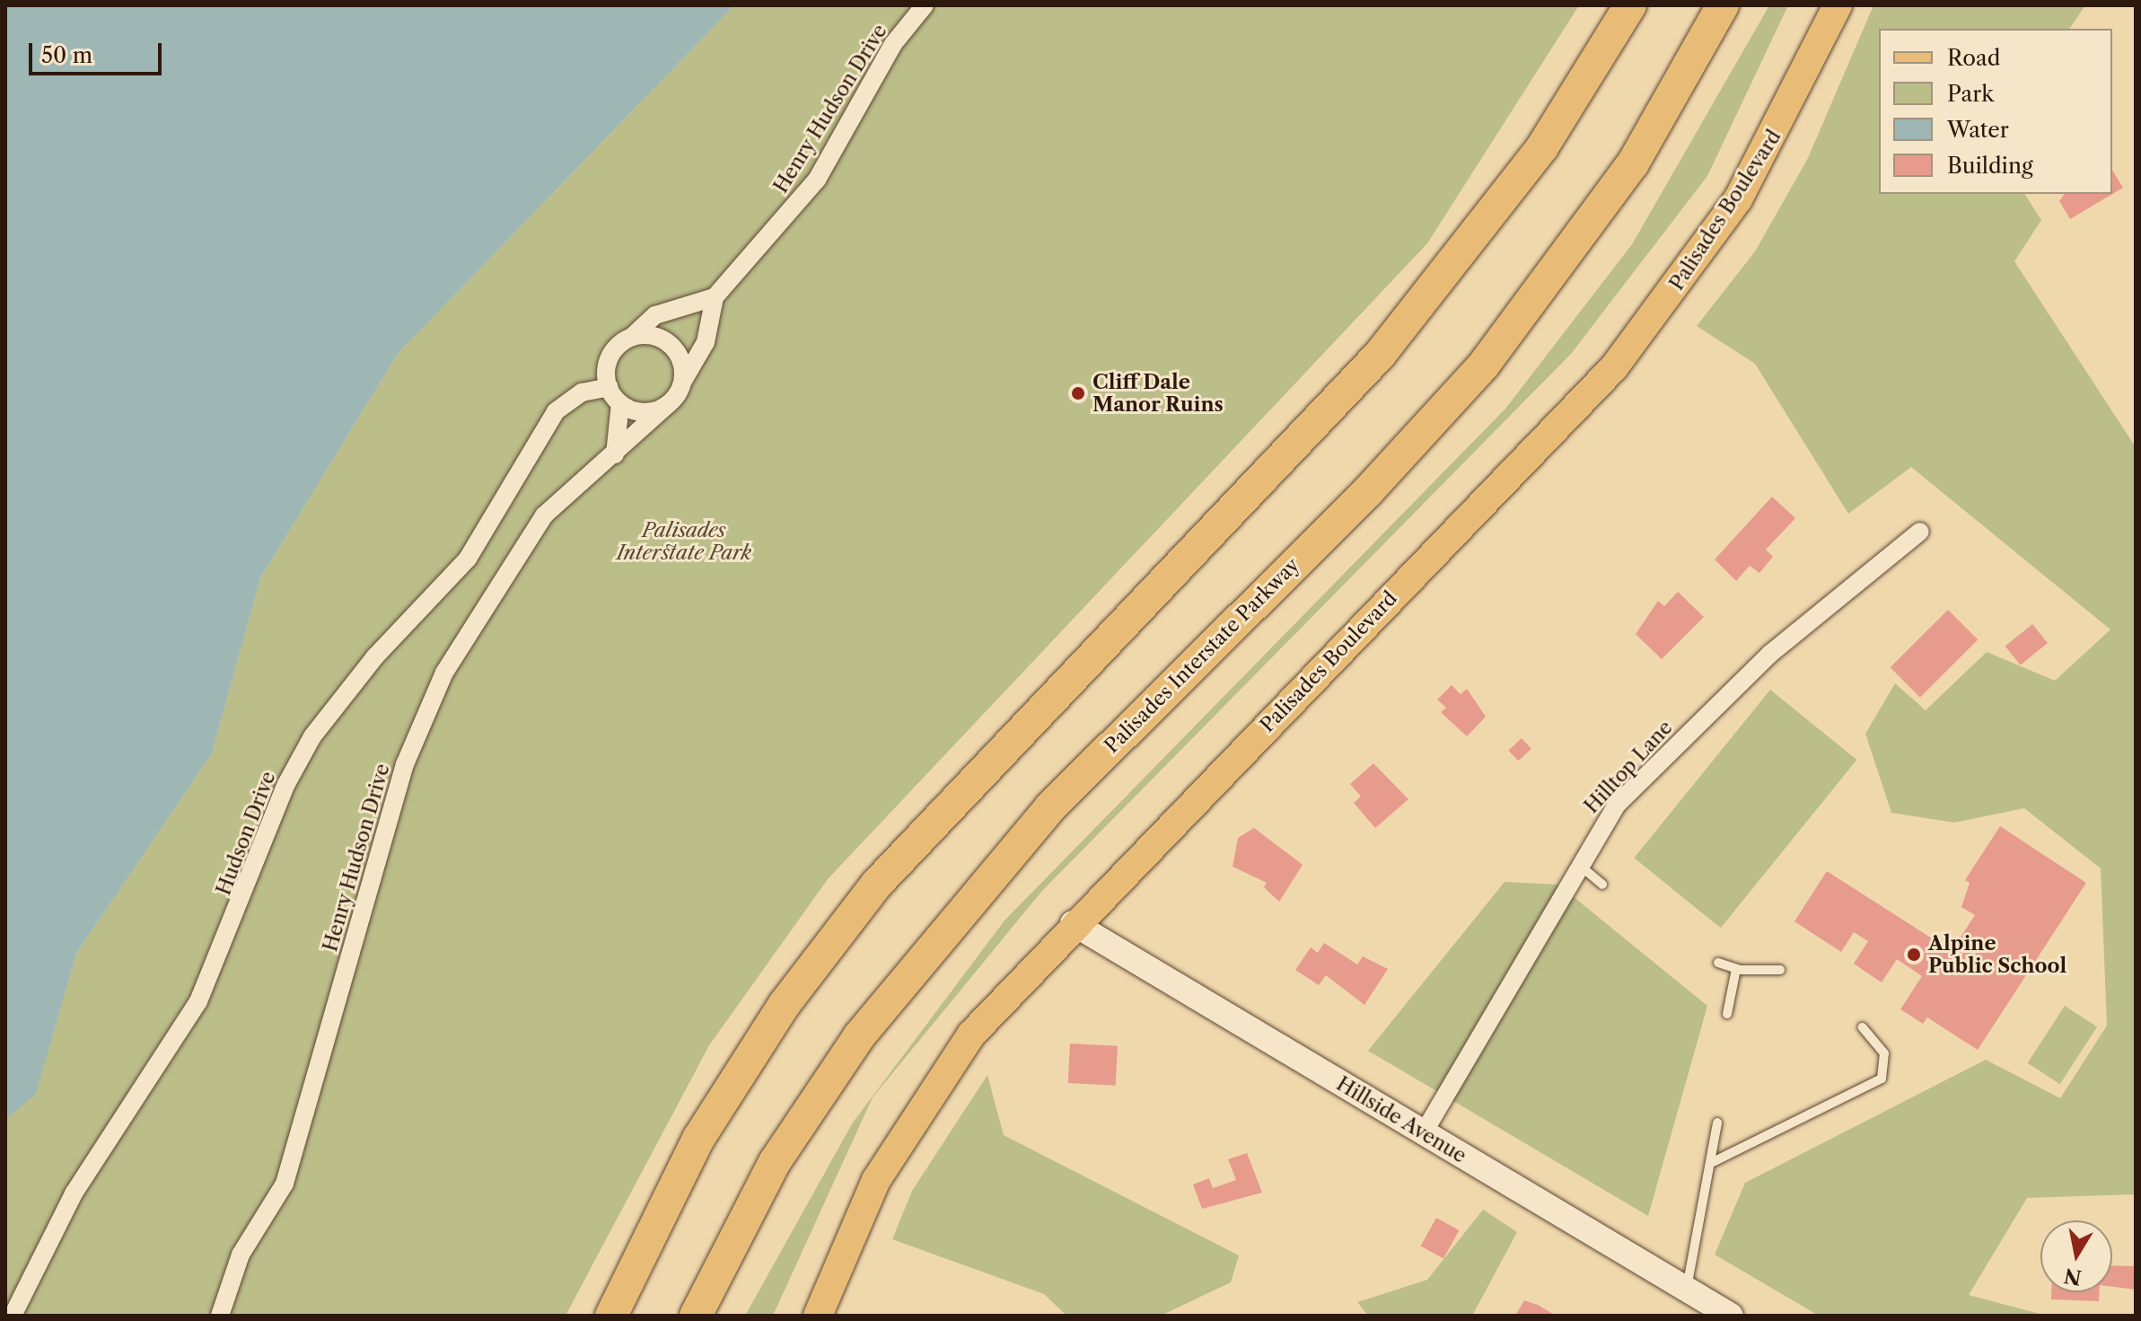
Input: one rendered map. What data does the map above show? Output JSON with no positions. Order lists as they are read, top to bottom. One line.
{"streets":{"highway":["Palisades Interstate Parkway"],"main road":["Palisades Boulevard","Hillside Avenue"],"street":["Henry Hudson Drive","Hilltop Lane","Hudson Drive"]},"crossings":[["Henry Hudson Drive","Hudson Drive"],["Palisades Boulevard","Hillside Avenue"],["Hilltop Lane","Hillside Avenue"]],"parks":["Palisades Interstate Park"],"places":["Cliff Dale Manor Ruins","Alpine Public School"],"legend":["Road","Park","Water","Building"],"scale_bar":"50 m","north":"bottom"}
